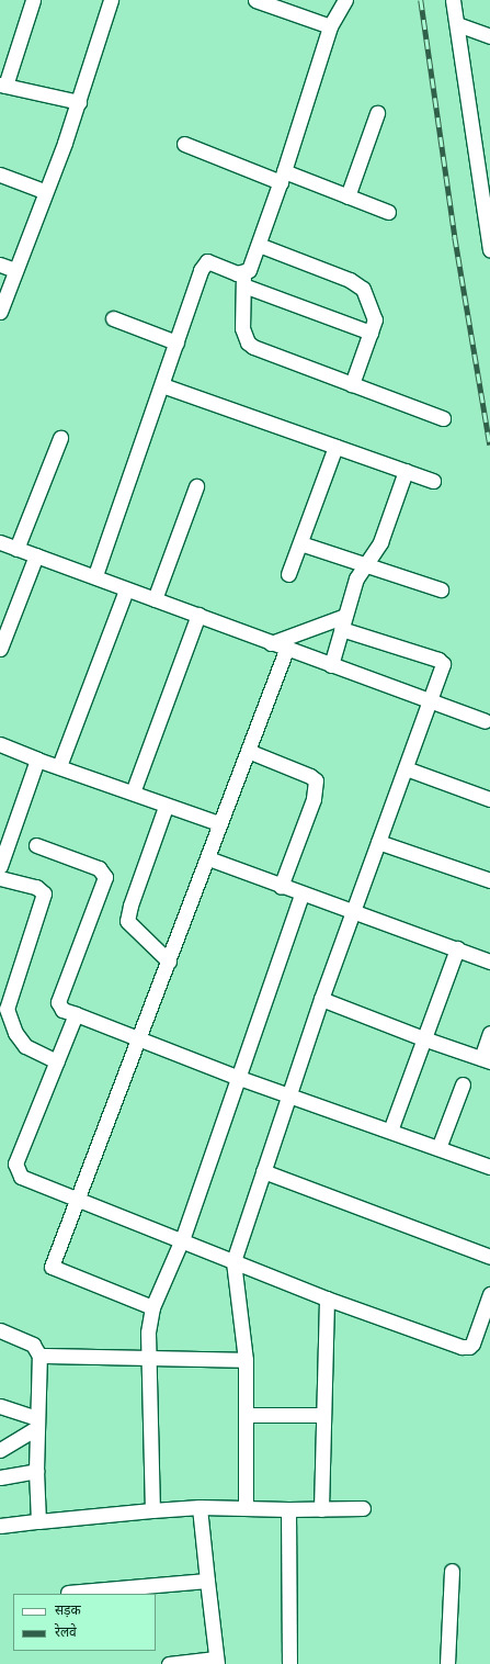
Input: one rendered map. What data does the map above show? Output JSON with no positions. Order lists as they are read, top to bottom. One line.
{"legend":["सड़क","रेलवे"]}
